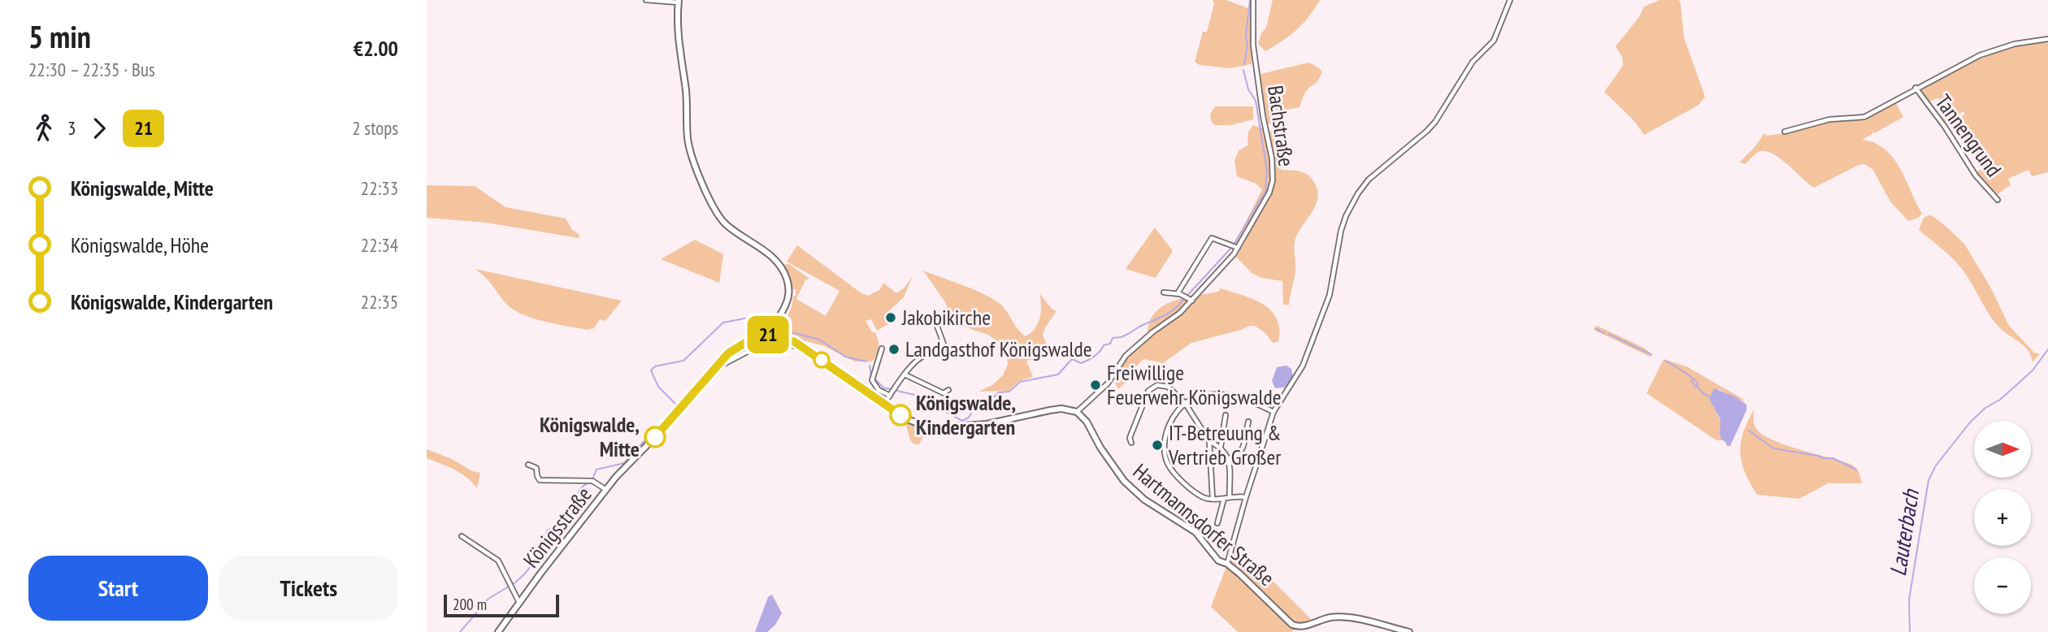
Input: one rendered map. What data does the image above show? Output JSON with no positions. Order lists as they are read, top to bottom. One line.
{"streets":{"street":["Bachstraße","Tannengrund","Hartmannsdorfer Straße","Königsstraße"]},"crossings":[["Bachstraße","Hartmannsdorfer Straße"]],"water":["Lauterbach"],"places":["Jakobikirche","Landgasthof Königswalde","Freiwillige Feuerwehr Königswalde","Königswalde, Kindergarten","Königswalde, Mitte","IT-Betreuung & Vertrieb Großer"],"lines":["bus line 21"],"scale_bar":"200 m","north":"right","page":{"heading":["5 min","22:30 – 22:35 · Bus","€2.00"],"on_map":"21","legs":["3","21","2 stops"],"list":[{"name":"Königswalde, Mitte","value":"22:33"},{"name":"Königswalde, Höhe","value":"22:34"},{"name":"Königswalde, Kindergarten","value":"22:35"}],"map_buttons":["+","−"],"buttons":["Start","Tickets"],"scale":"200 m"}}
